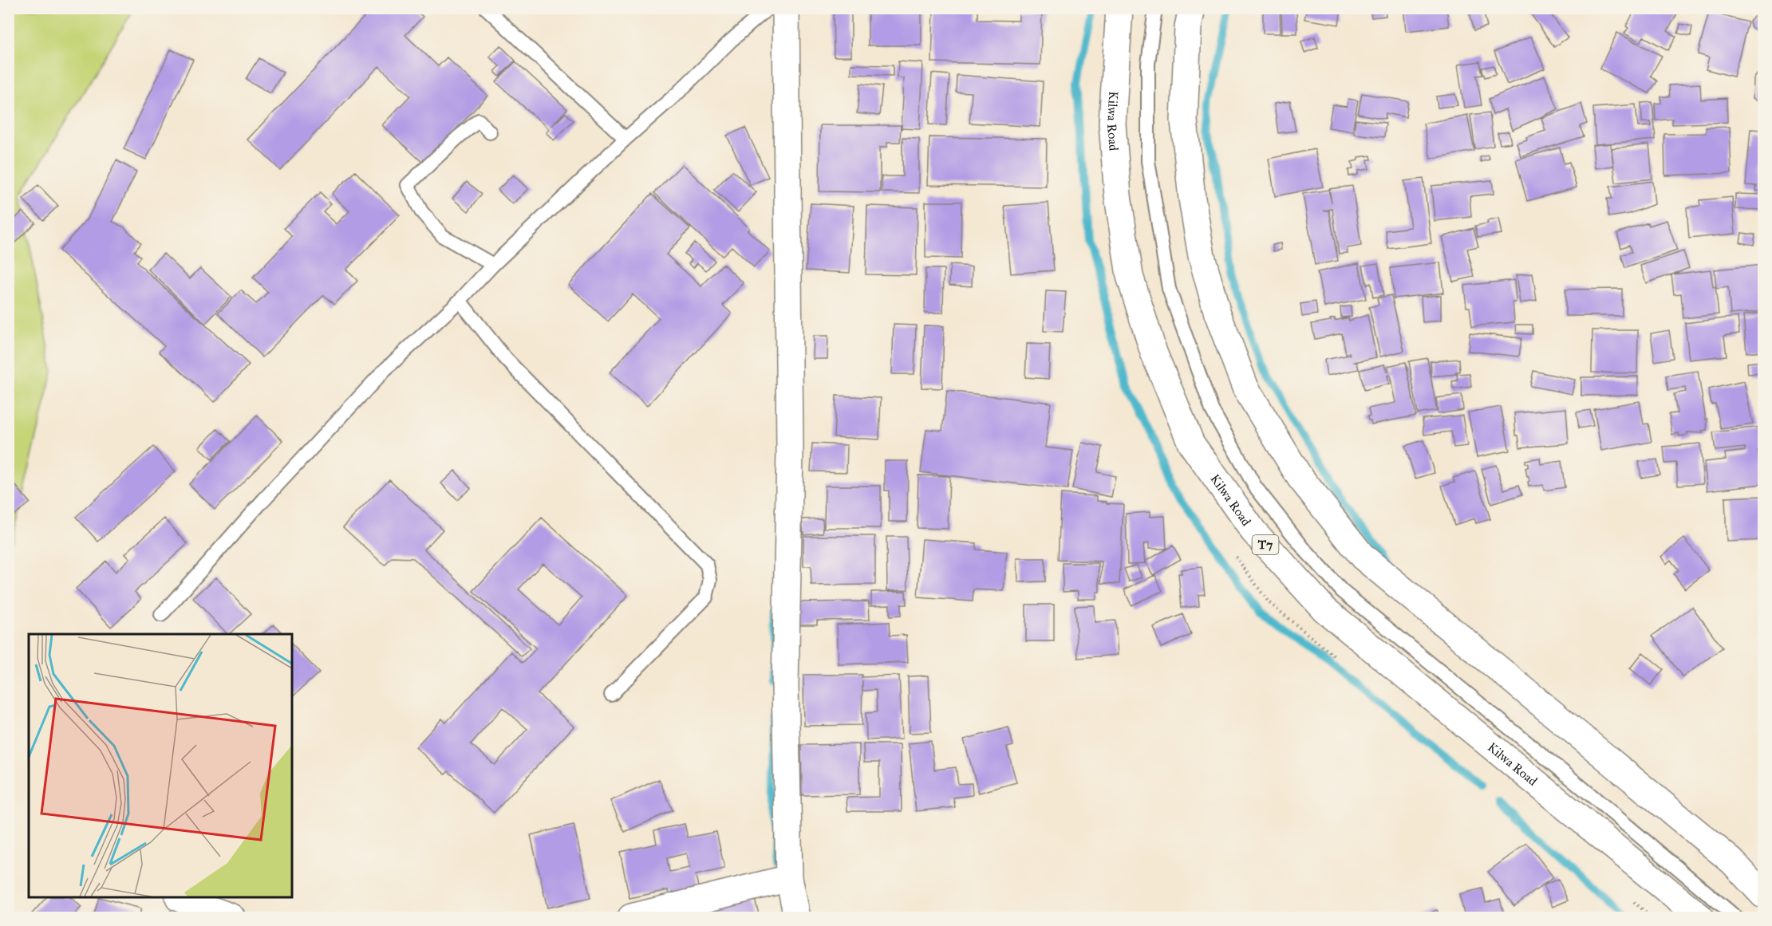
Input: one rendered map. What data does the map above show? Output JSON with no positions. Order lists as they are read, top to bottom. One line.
{"streets":{"main road":["Kilwa Road","T7"]}}
